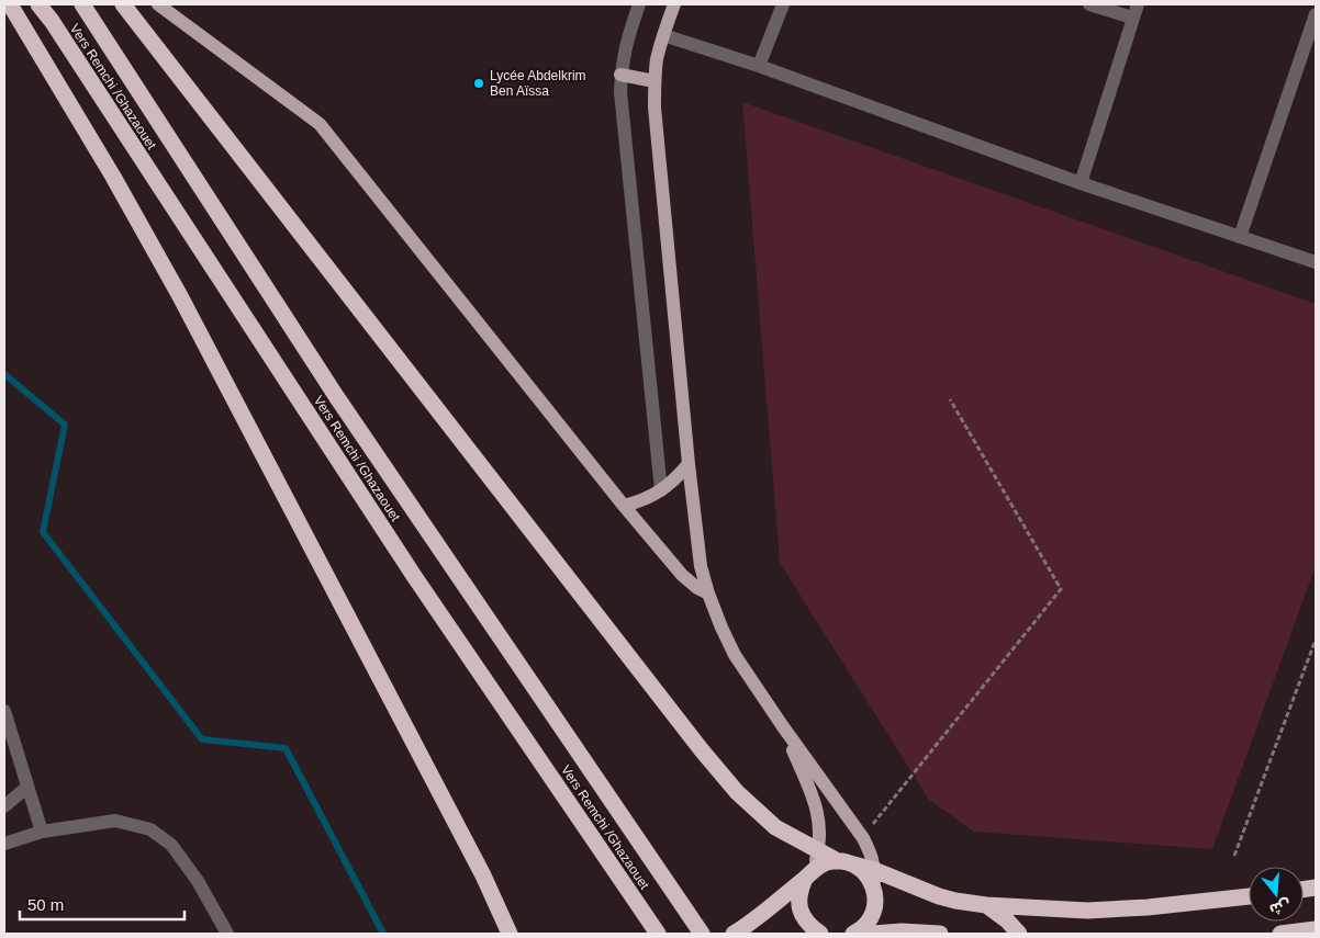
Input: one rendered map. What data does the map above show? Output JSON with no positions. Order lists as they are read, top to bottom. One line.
{"streets":{"highway":["Vers Remchi /Ghazaouet"]},"places":["Lycée Abdelkrim Ben Aïssa"],"scale_bar":"50 m","north":"bottom"}
